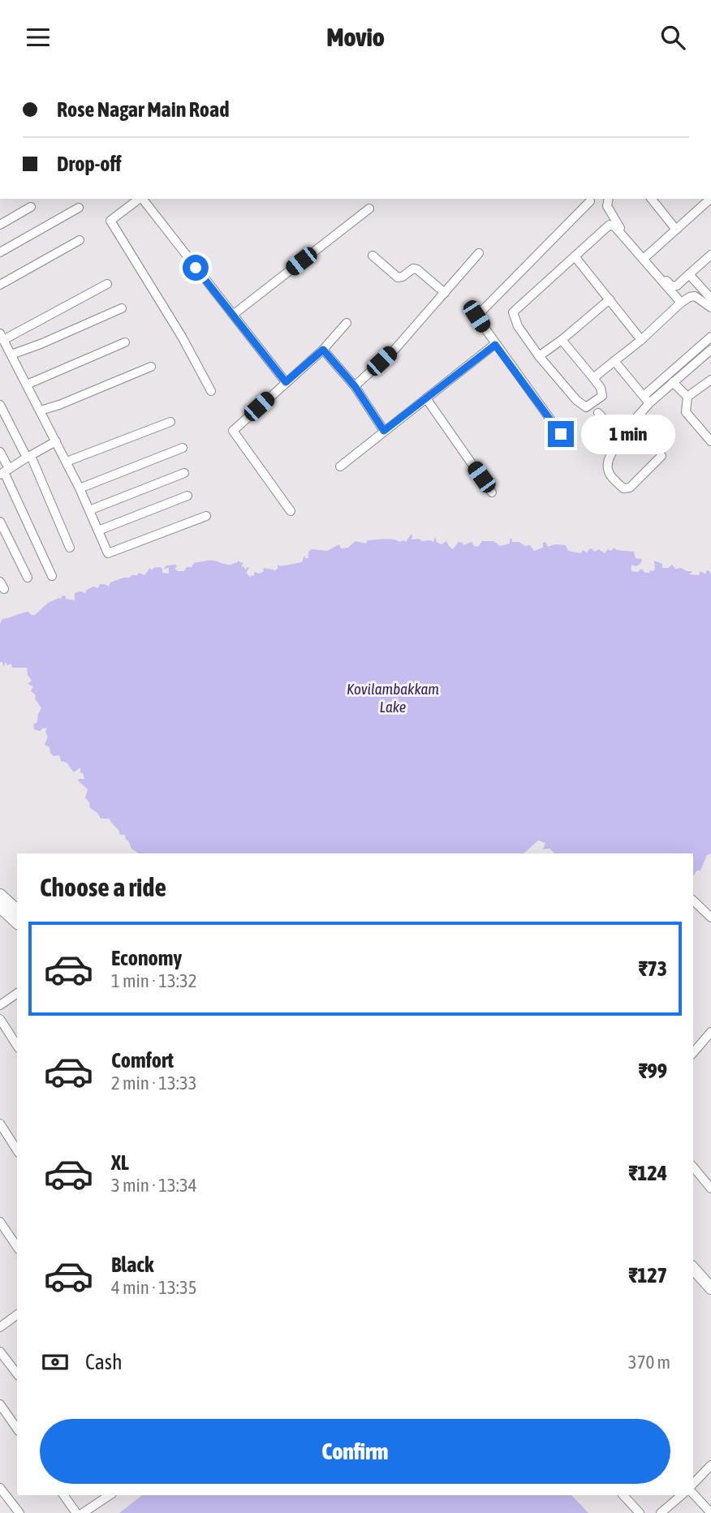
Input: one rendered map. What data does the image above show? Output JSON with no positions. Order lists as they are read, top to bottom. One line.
{"water":["Kovilambakkam Lake"],"page":{"header":"Movio","banner":["Rose Nagar Main Road","Drop-off"],"bubble":"1 min","heading":"Choose a ride","list":[{"name":"Economy","note":"1 min · 13:32","value":"₹73"},{"name":"Comfort","note":"2 min · 13:33","value":"₹99"},{"name":"XL","note":"3 min · 13:34","value":"₹124"},{"name":"Black","note":"4 min · 13:35","value":"₹127"}],"pay":["Cash","370 m"],"buttons":"Confirm"}}
